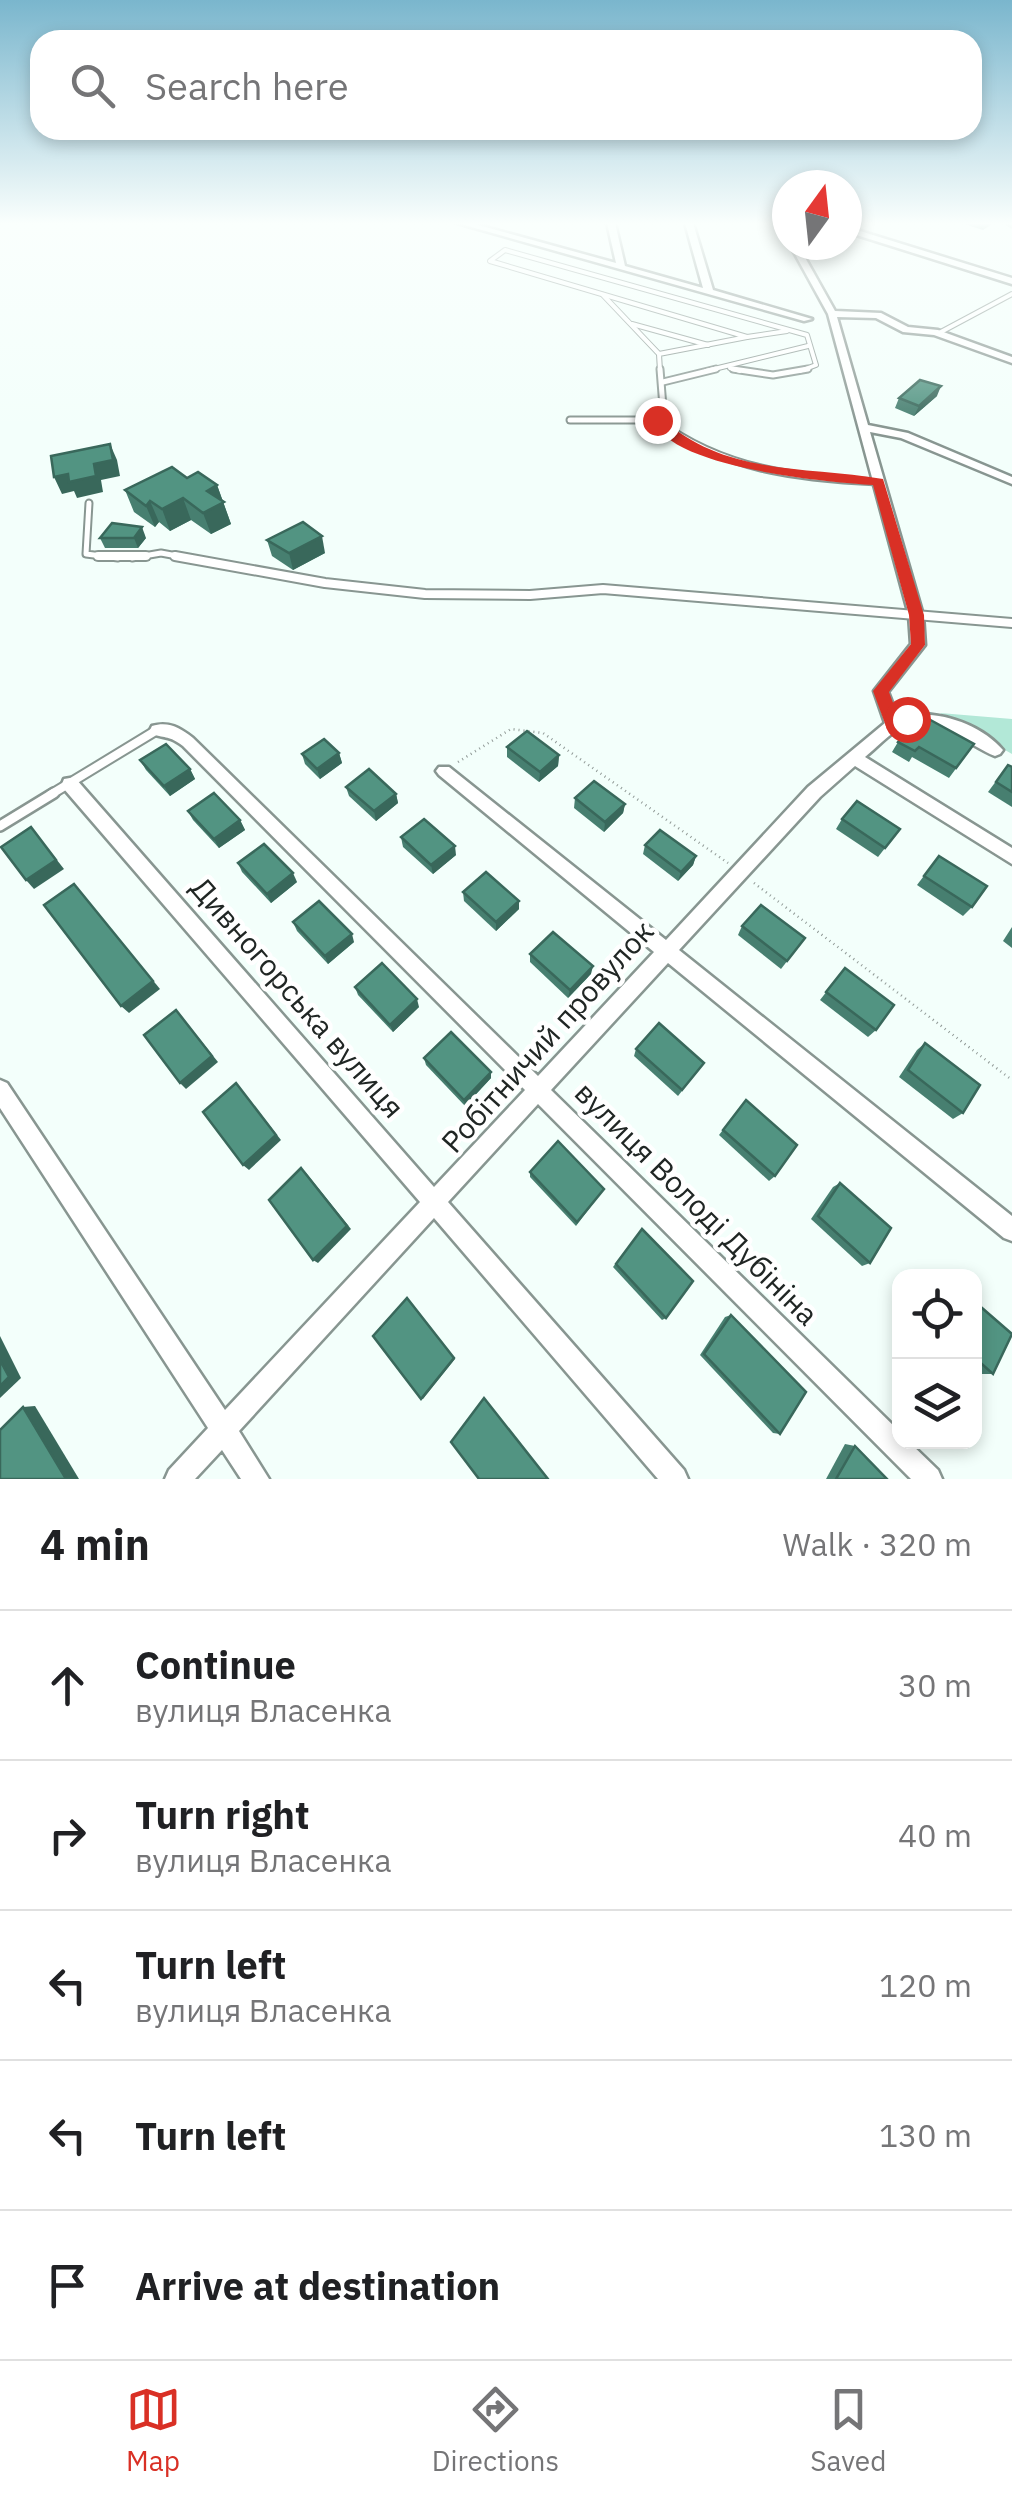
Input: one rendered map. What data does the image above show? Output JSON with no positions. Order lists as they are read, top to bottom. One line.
{"streets":{"street":["Дивногорська вулиця","Робітничий провулок","вулиця Володі Дубініна"]},"crossings":[["Дивногорська вулиця","Робітничий провулок"],["Робітничий провулок","вулиця Володі Дубініна"]],"north":"top","page":{"search":"Search here","heading":["4 min","Walk · 320 m"],"list":[["Continue","вулиця Власенка","30 m"],["Turn right","вулиця Власенка","40 m"],["Turn left","вулиця Власенка","120 m"],["Turn left","130 m"],"Arrive at destination"],"nav":["Map","Directions","Saved"]}}
